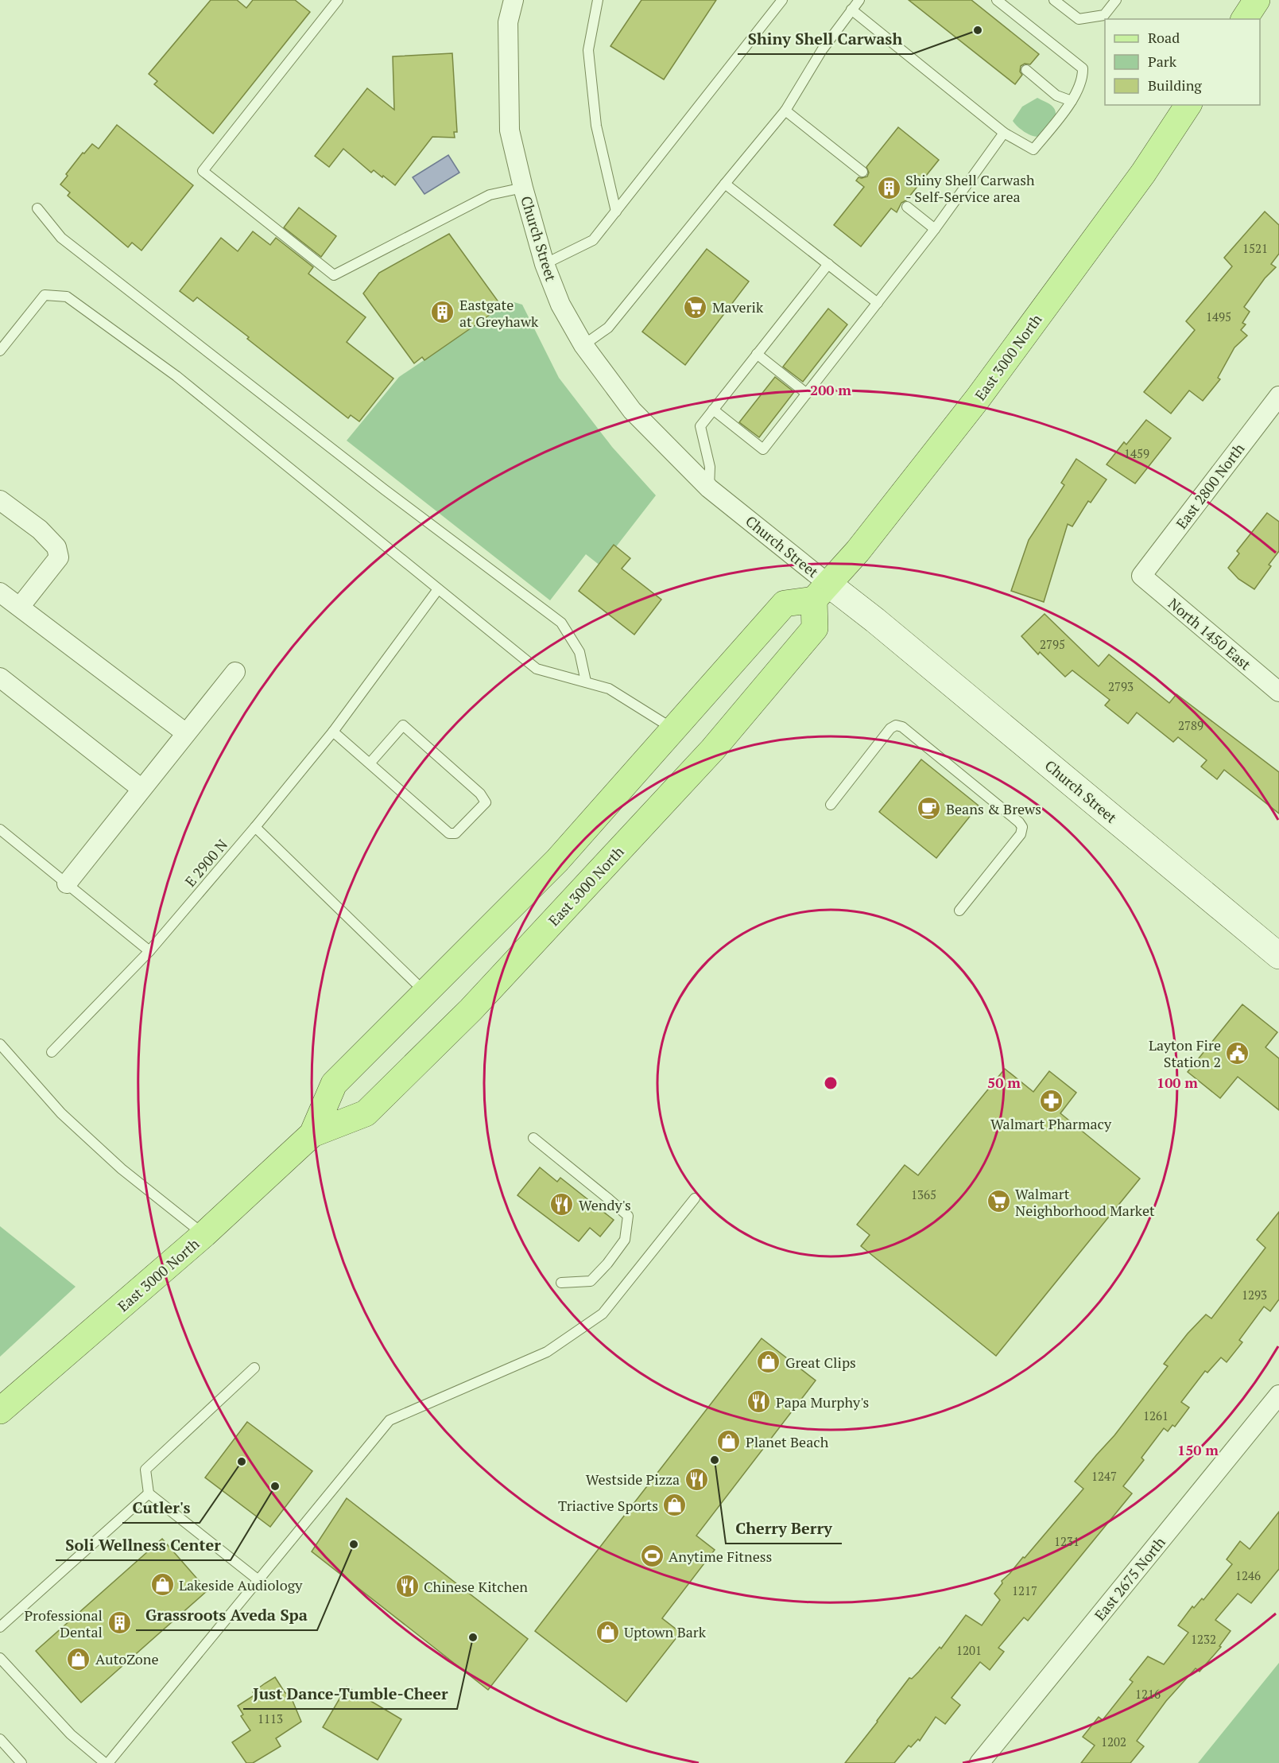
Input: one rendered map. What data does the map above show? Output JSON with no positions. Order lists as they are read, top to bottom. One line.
{"streets":{"main road":["East 3000 North"],"street":["Church Street","East 2800 North","North 1450 East","East 2675 North"],"lane":["E 2900 N"]},"crossings":[["Church Street","East 3000 North"],["East 2800 North","North 1450 East"]],"places":{"other":["Shiny Shell Carwash","Cherry Berry","Cutler's","Soli Wellness Center","Grassroots Aveda Spa","Just Dance-Tumble-Cheer"],"building":["Shiny Shell Carwash - Self-Service area","Eastgate at Greyhawk","Professional Dental"],"supermarket":["Maverik","Walmart Neighborhood Market"],"cafe":["Beans & Brews"],"public building":["Layton Fire Station 2"],"pharmacy":["Walmart Pharmacy"],"restaurant":["Wendy's","Papa Murphy's","Westside Pizza","Chinese Kitchen"],"shop":["Great Clips","Planet Beach","Triactive Sports","Lakeside Audiology","Uptown Bark","AutoZone"],"sports":["Anytime Fitness"]},"house_numbers":["1521","1495","1459","2795","2793","2789","1365","1293","1261","1247","1231","1246","1217","1232","1201","1216","1113","1202"],"legend":["Road","Park","Building"],"rings":["200 m","50 m","100 m","150 m"]}
